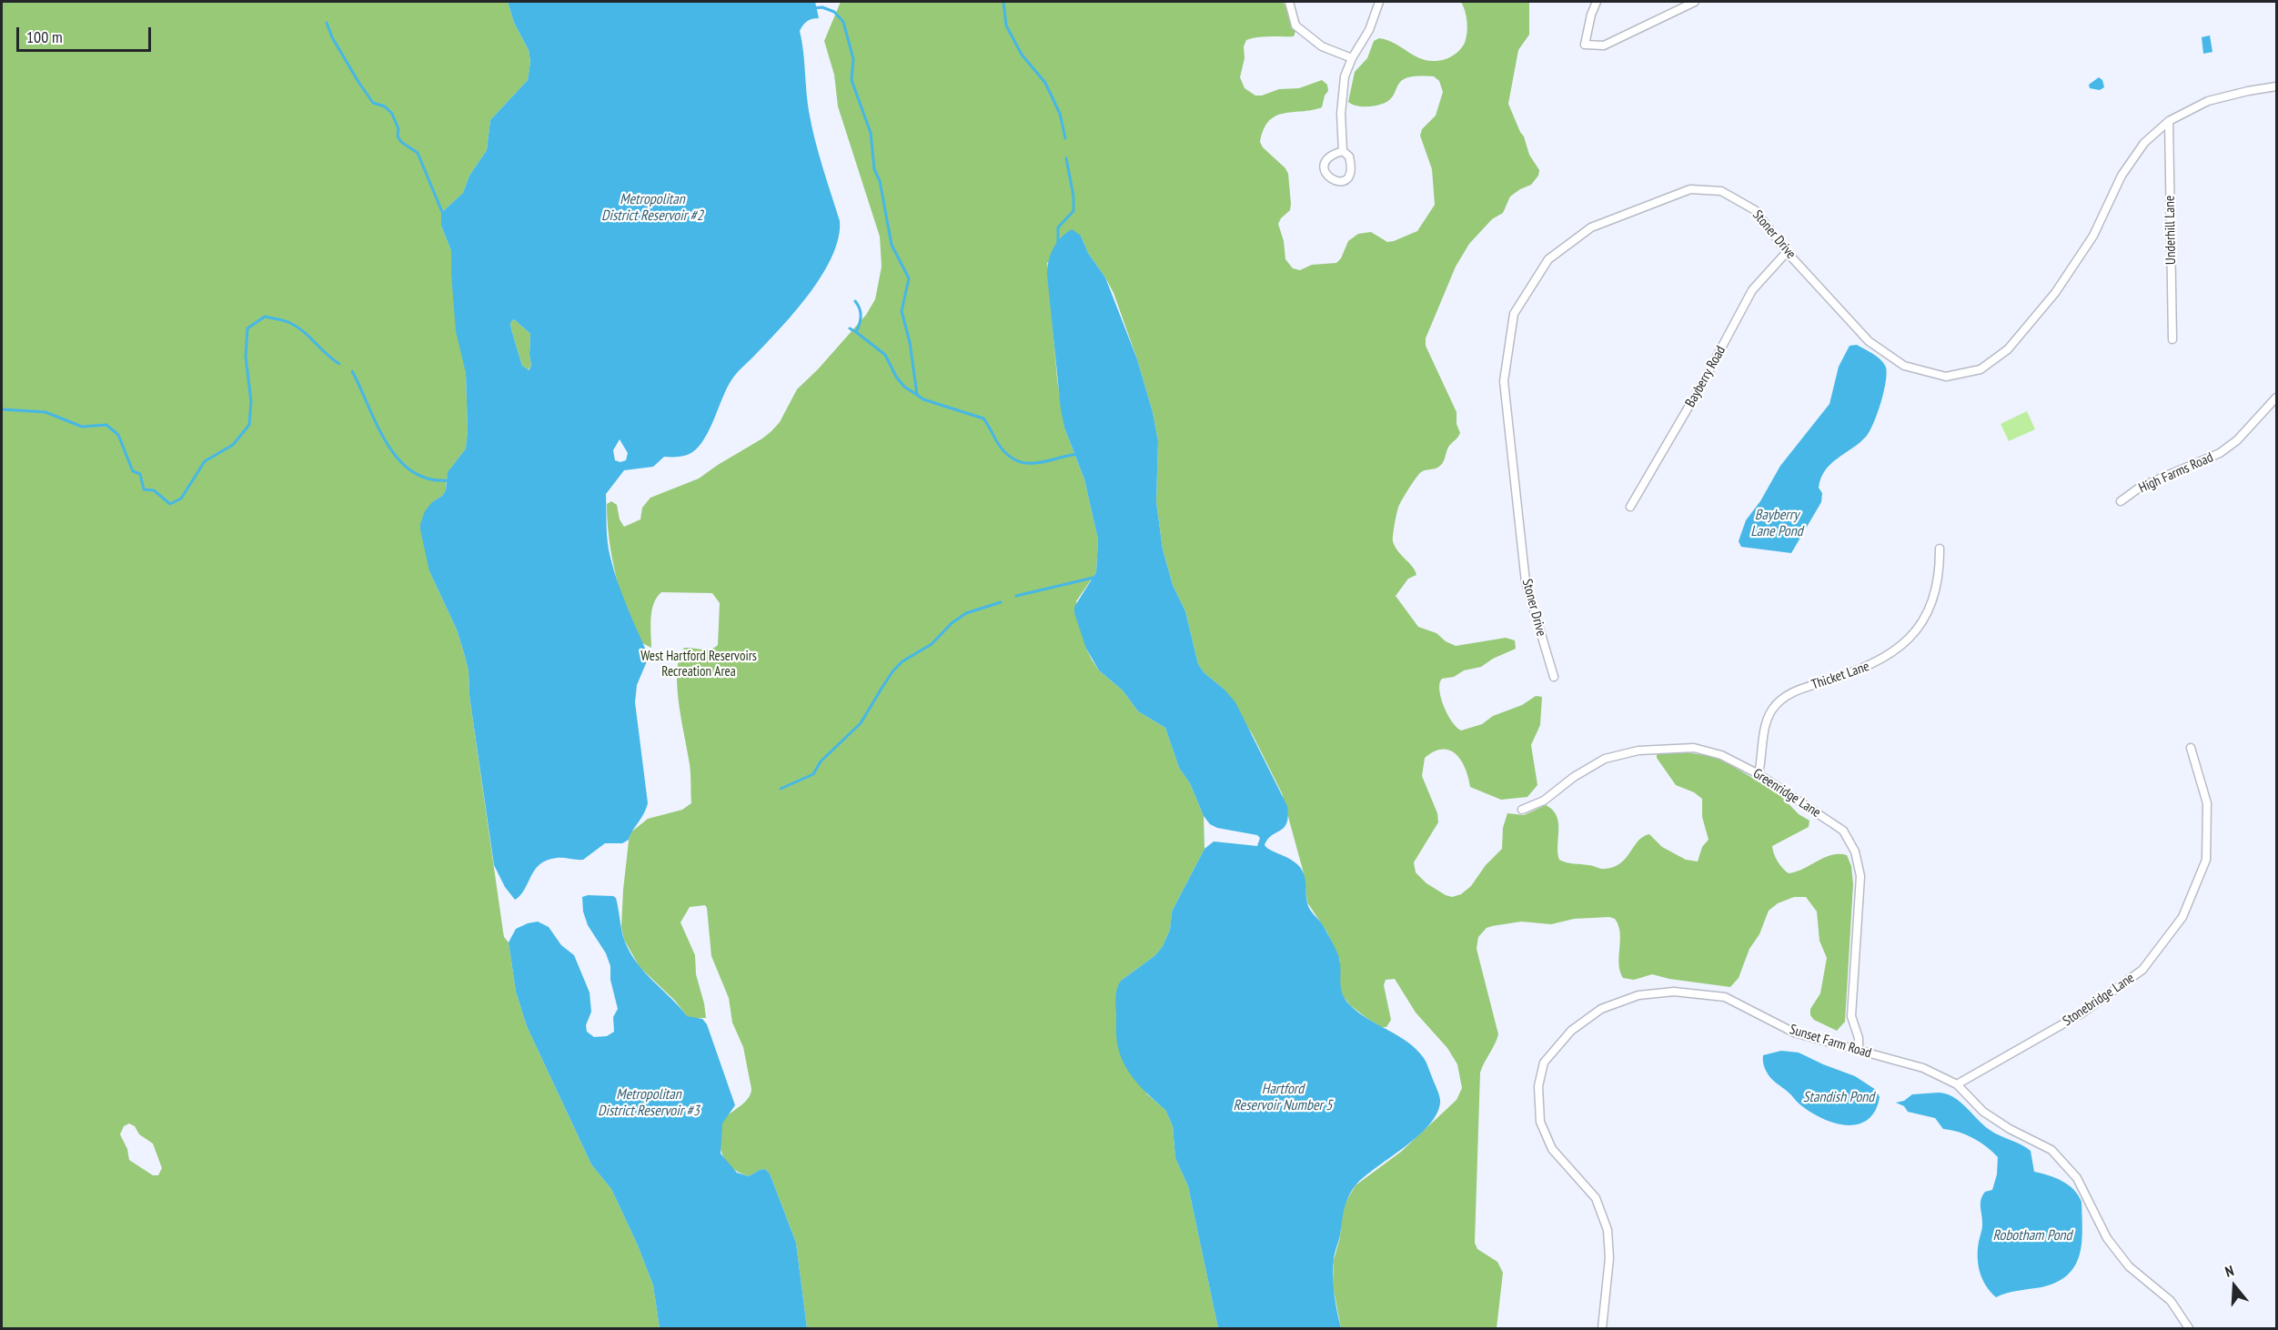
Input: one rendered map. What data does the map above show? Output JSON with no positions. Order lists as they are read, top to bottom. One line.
{"streets":{"street":["Underhill Lane","Stoner Drive","Bayberry Road","High Farms Road","Thicket Lane","Greenridge Lane","Stonebridge Lane","Sunset Farm Road"]},"crossings":[["Underhill Lane","Stoner Drive"],["Stoner Drive","Bayberry Road"],["Thicket Lane","Greenridge Lane"],["Greenridge Lane","Sunset Farm Road"],["Stonebridge Lane","Sunset Farm Road"]],"water":["Metropolitan District Reservoir #2","Bayberry Lane Pond","Hartford Reservoir Number 5","Metropolitan District Reservoir #3","Standish Pond","Robotham Pond"],"parks":["West Hartford Reservoirs Recreation Area"],"scale_bar":"100 m","north":"top"}
